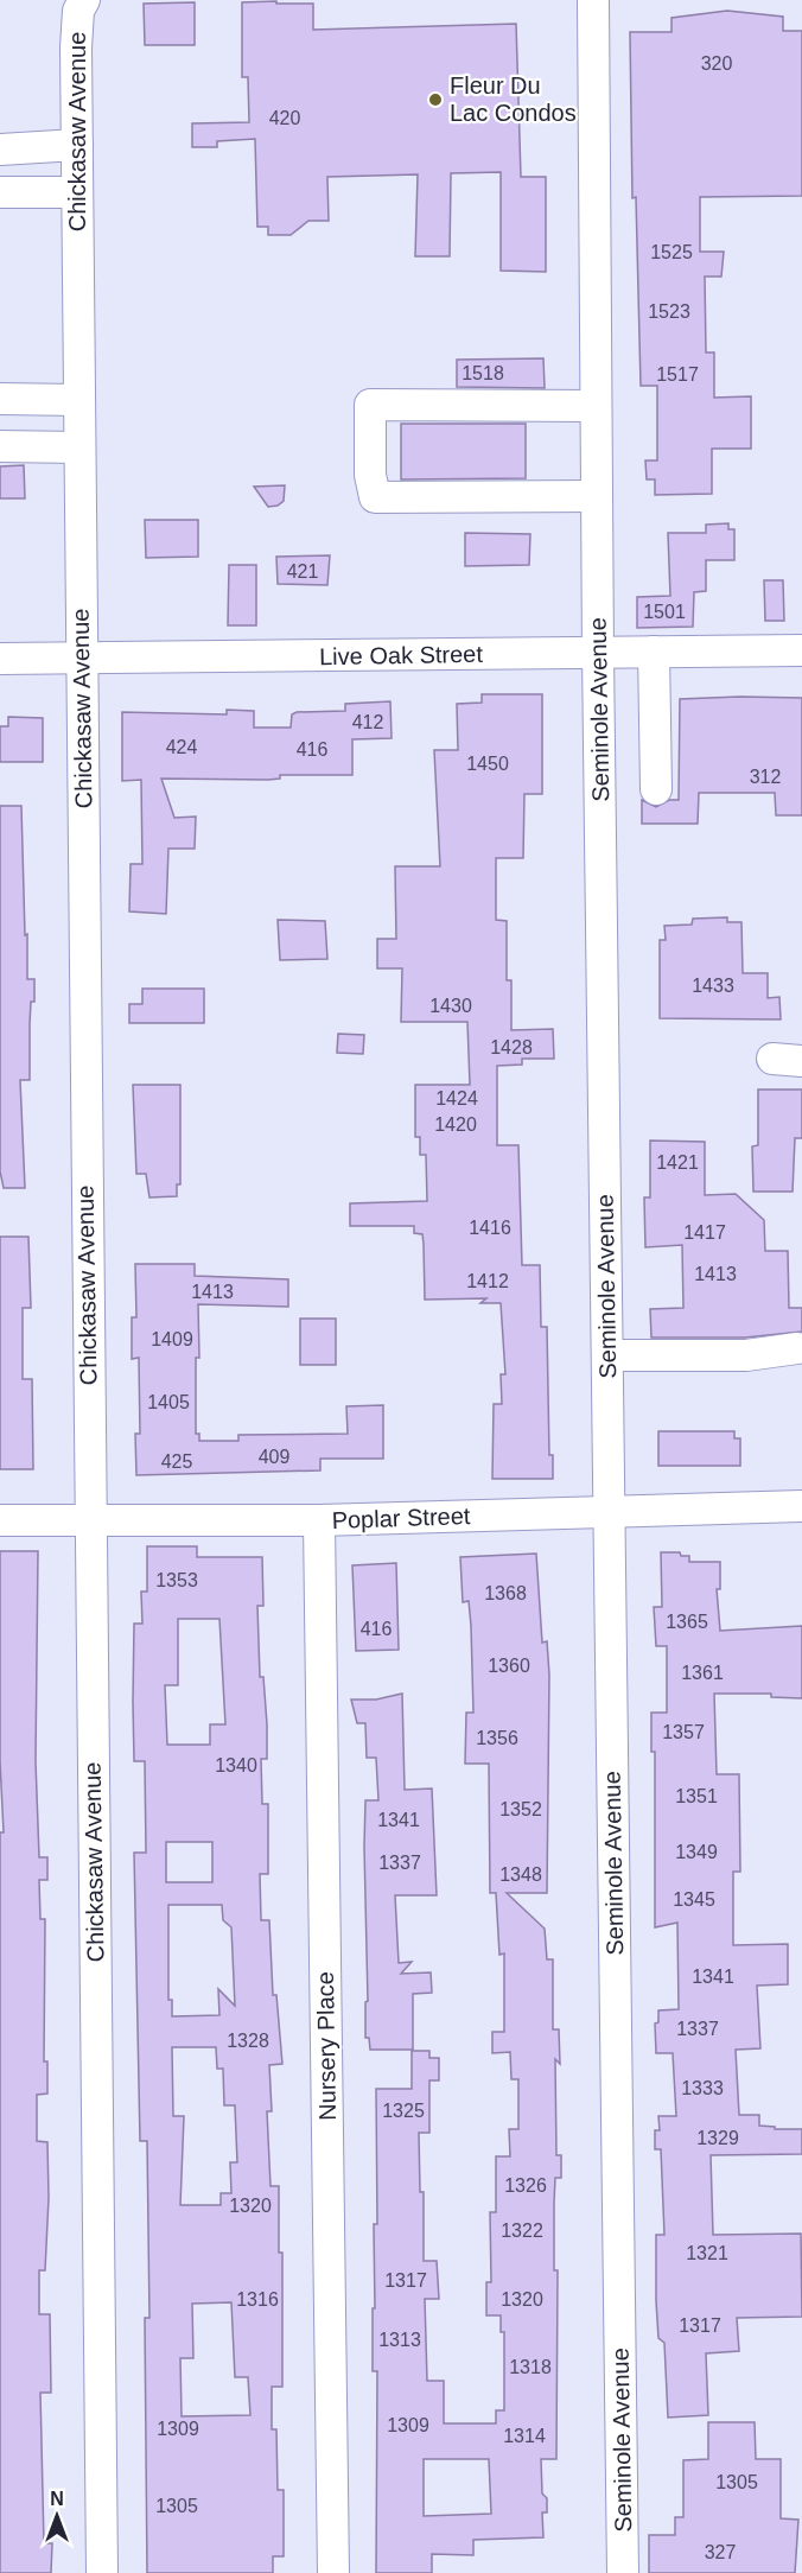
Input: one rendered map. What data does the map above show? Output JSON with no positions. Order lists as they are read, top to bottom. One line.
{"streets":{"street":["Chickasaw Avenue","Live Oak Street","Seminole Avenue","Poplar Street","Nursery Place"]},"crossings":[["Chickasaw Avenue","Live Oak Street"],["Chickasaw Avenue","Poplar Street"],["Live Oak Street","Seminole Avenue"],["Seminole Avenue","Poplar Street"],["Poplar Street","Nursery Place"]],"places":["Fleur Du Lac Condos"],"house_numbers":["320","420","1525","1523","1518","1517","421","1501","412","424","416","1450","312","1433","1430","1428","1424","1420","1421","1416","1417","1413","1412","1413","1409","1405","409","425","1353","1368","1365","416","1360","1361","1357","1356","1340","1351","1352","1341","1349","1337","1348","1345","1341","1337","1328","1333","1325","1329","1326","1320","1322","1321","1317","1316","1320","1317","1313","1318","1309","1309","1314","1305","1305","327"],"north":"top"}
